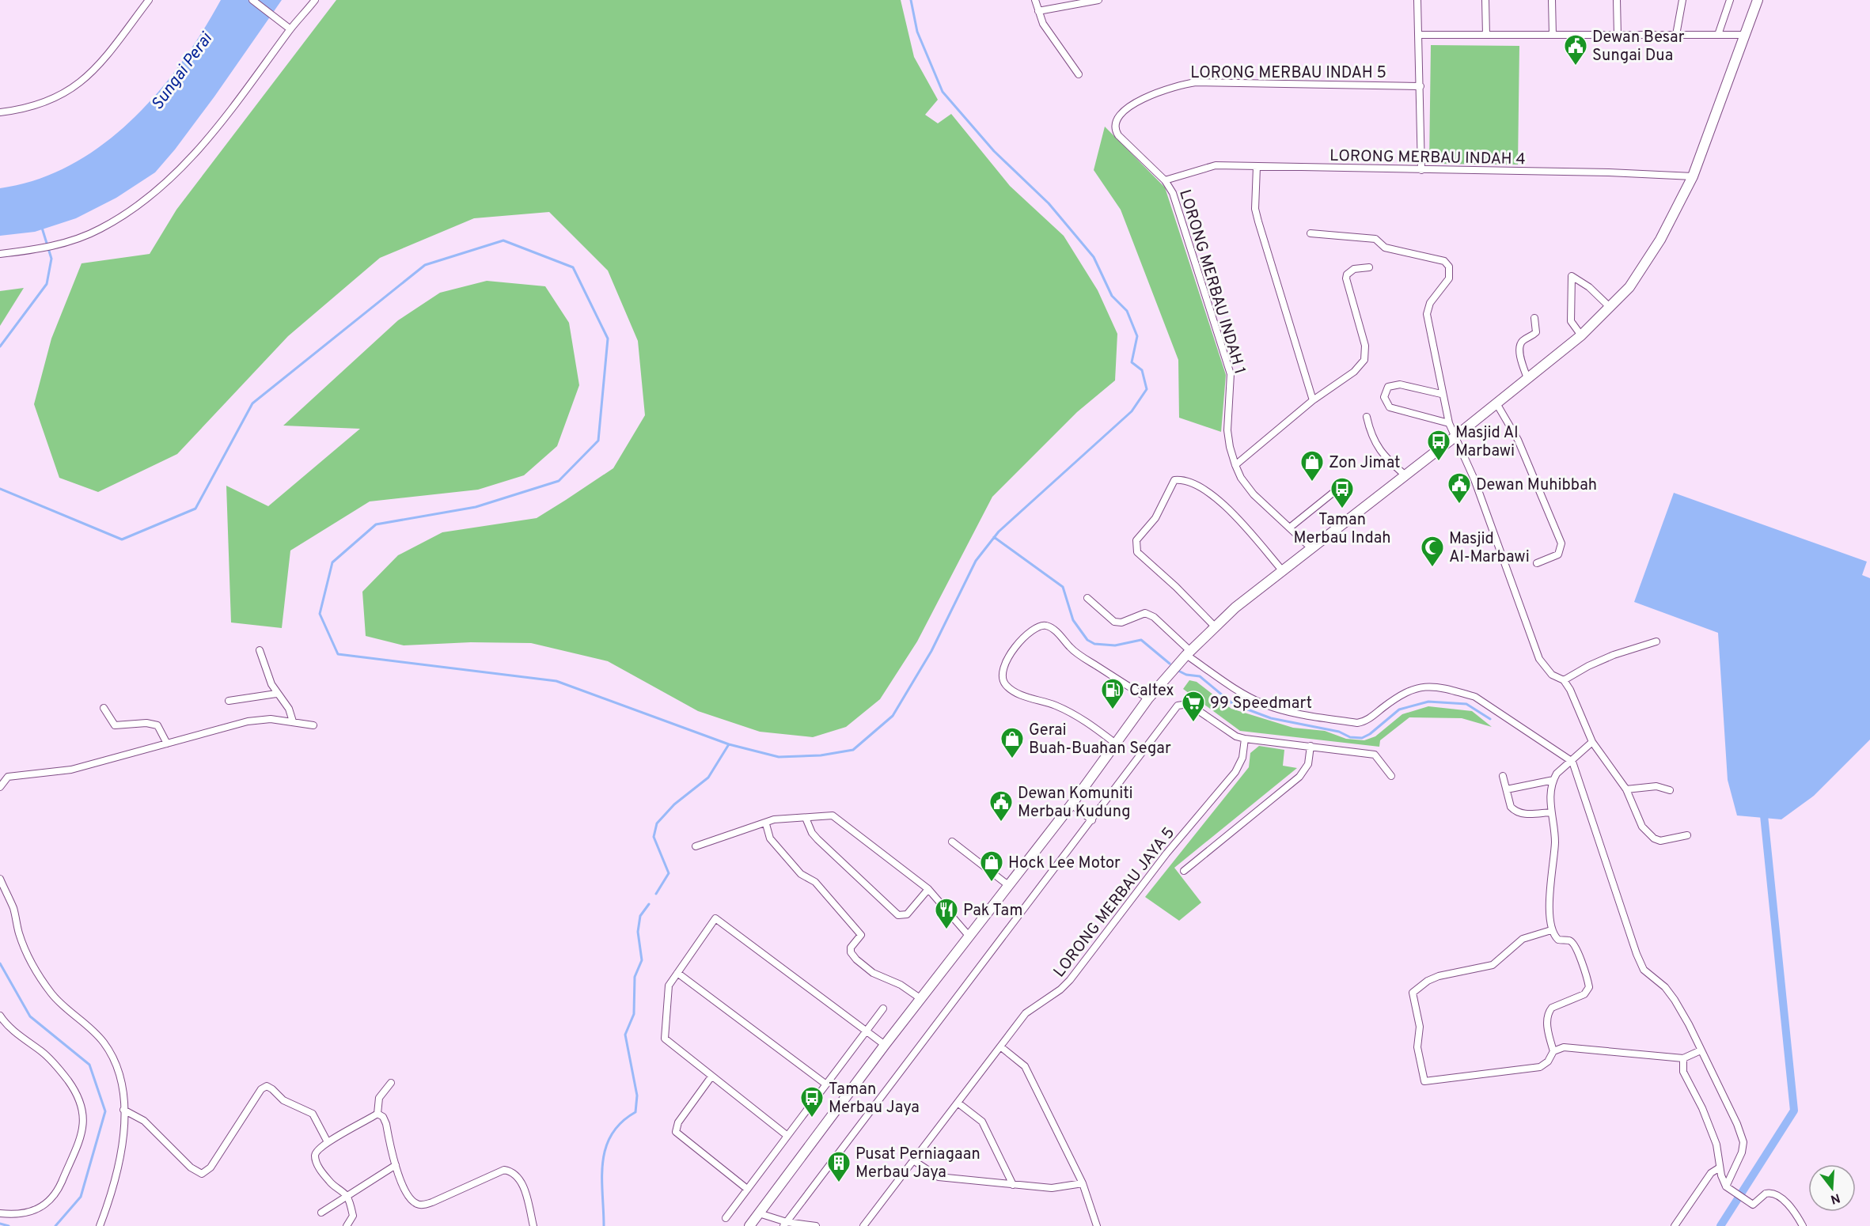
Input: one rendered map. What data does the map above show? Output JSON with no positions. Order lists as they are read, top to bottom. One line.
{"streets":{"street":["LORONG MERBAU INDAH 5","LORONG MERBAU INDAH 4","LORONG MERBAU INDAH 1","LORONG MERBAU JAYA 5"]},"crossings":[["LORONG MERBAU INDAH 5","LORONG MERBAU INDAH 1"],["LORONG MERBAU INDAH 4","LORONG MERBAU INDAH 1"]],"water":["Sungai Perai"],"places":{"public building":["Dewan Besar Sungai Dua","Dewan Muhibbah","Dewan Komuniti Merbau Kudung"],"bus stop":["Masjid Al Marbawi","Taman Merbau Indah","Taman Merbau Jaya"],"shop":["Zon Jimat","Gerai Buah-Buahan Segar","Hock Lee Motor"],"mosque":["Masjid Al-Marbawi"],"fuel station":["Caltex"],"supermarket":["99 Speedmart"],"restaurant":["Pak Tam"],"building":["Pusat Perniagaan Merbau Jaya"]},"north":"bottom"}
